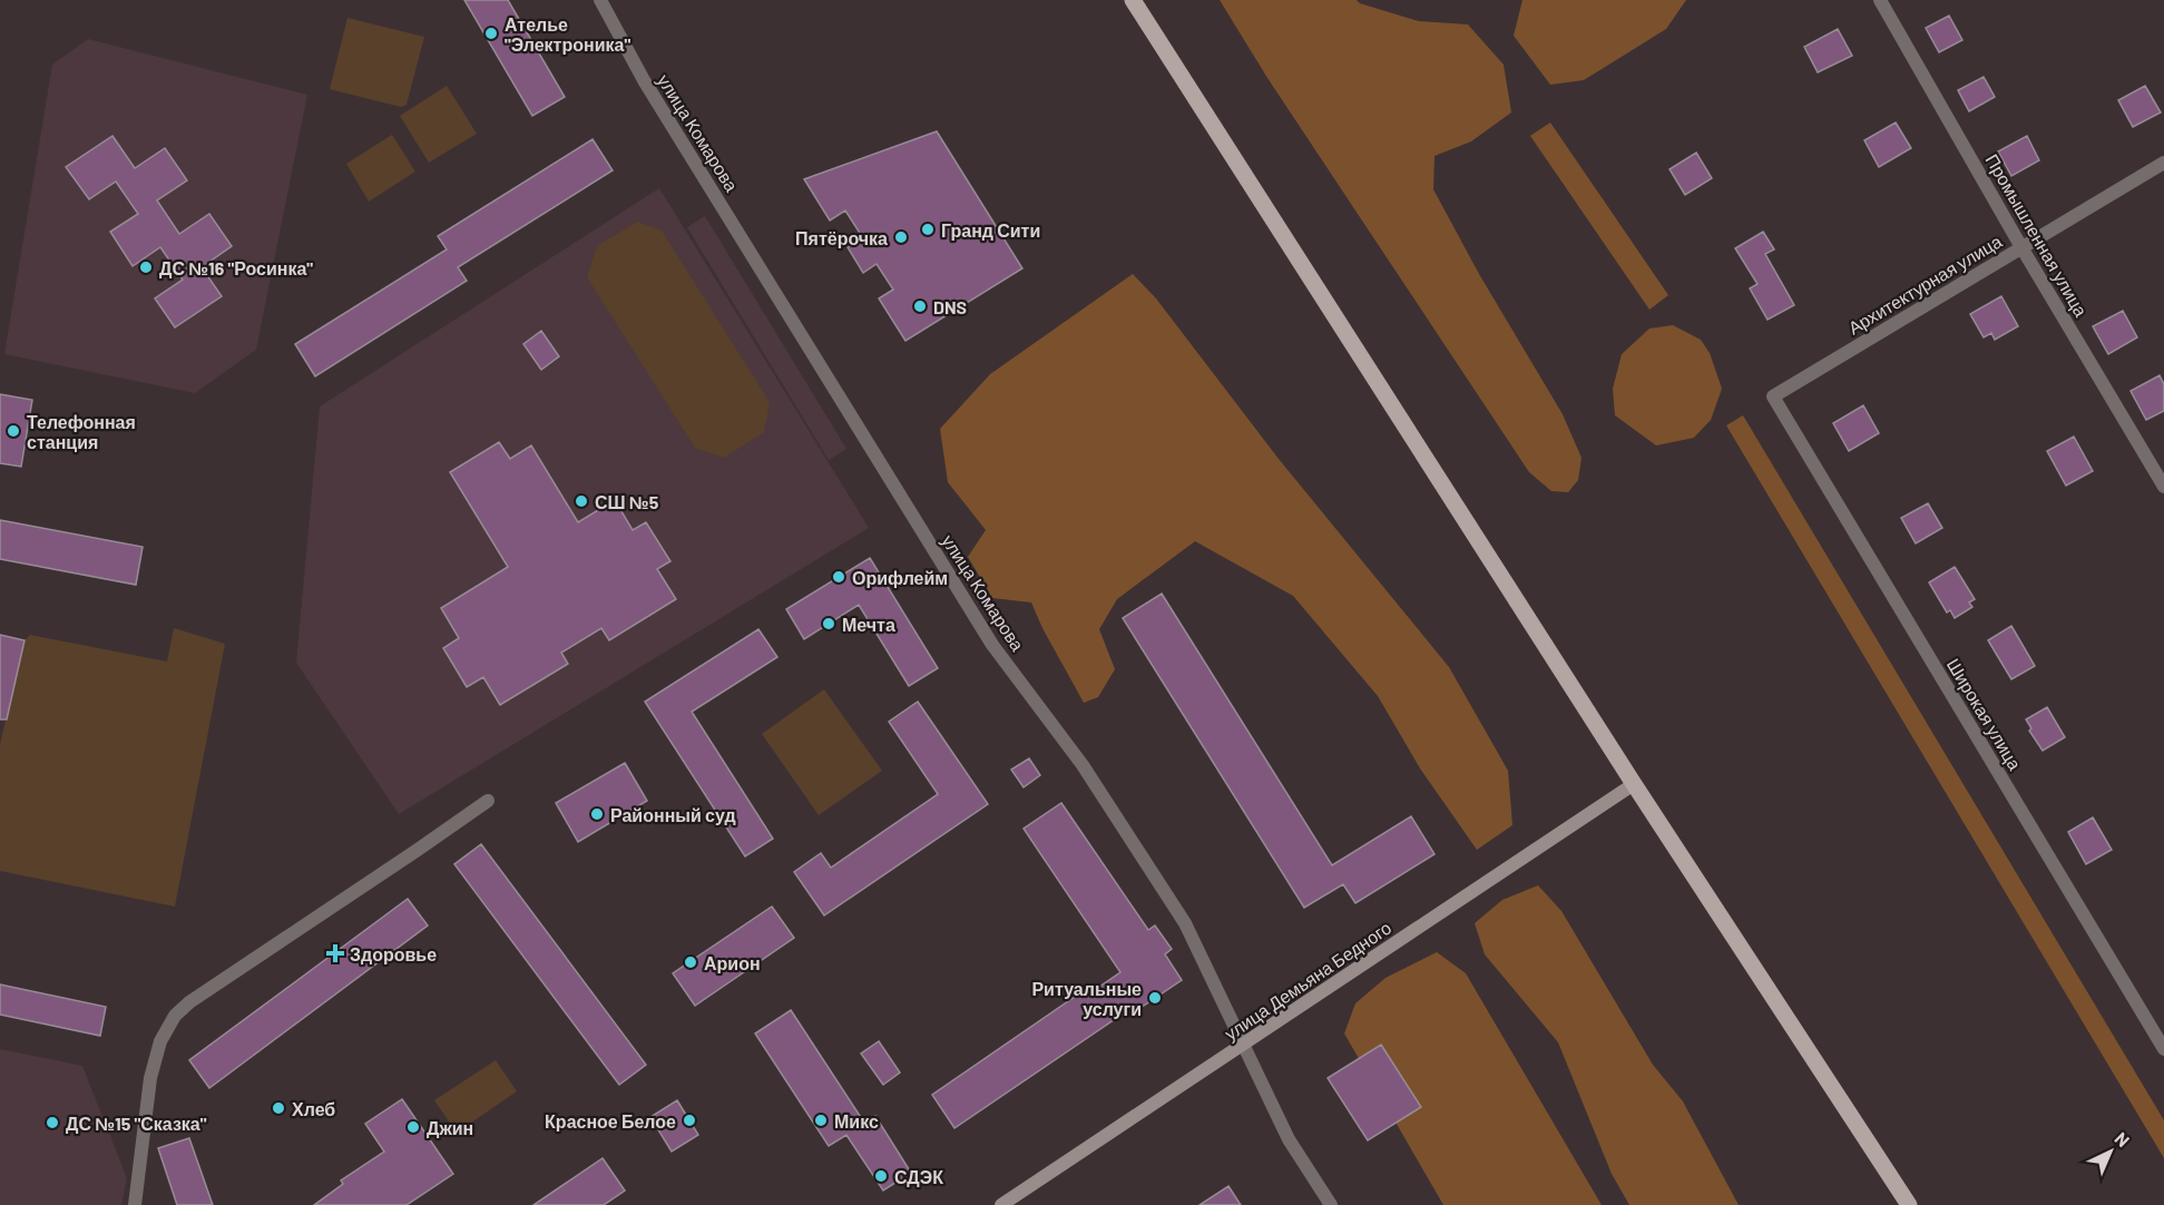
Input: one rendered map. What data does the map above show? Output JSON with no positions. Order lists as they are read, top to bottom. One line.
{"streets":{"street":["улица Комарова","Промышленная улица","Архитектурная улица","Широкая улица","улица Демьяна Бедного"]},"crossings":[["улица Комарова","улица Демьяна Бедного"],["Промышленная улица","Архитектурная улица"],["Архитектурная улица","Широкая улица"]],"places":{"other":["Ателье \"Электроника\"","Гранд Сити","Пятёрочка","ДС №16 \"Росинка\"","DNS","Телефонная станция","СШ №5","Орифлейм","Мечта","Районный суд","Арион","Ритуальные услуги","Хлеб","Красное Белое","Микс","ДС №15 \"Сказка\"","Джин","СДЭК"],"health":["Здоровье"]},"north":"top right"}
